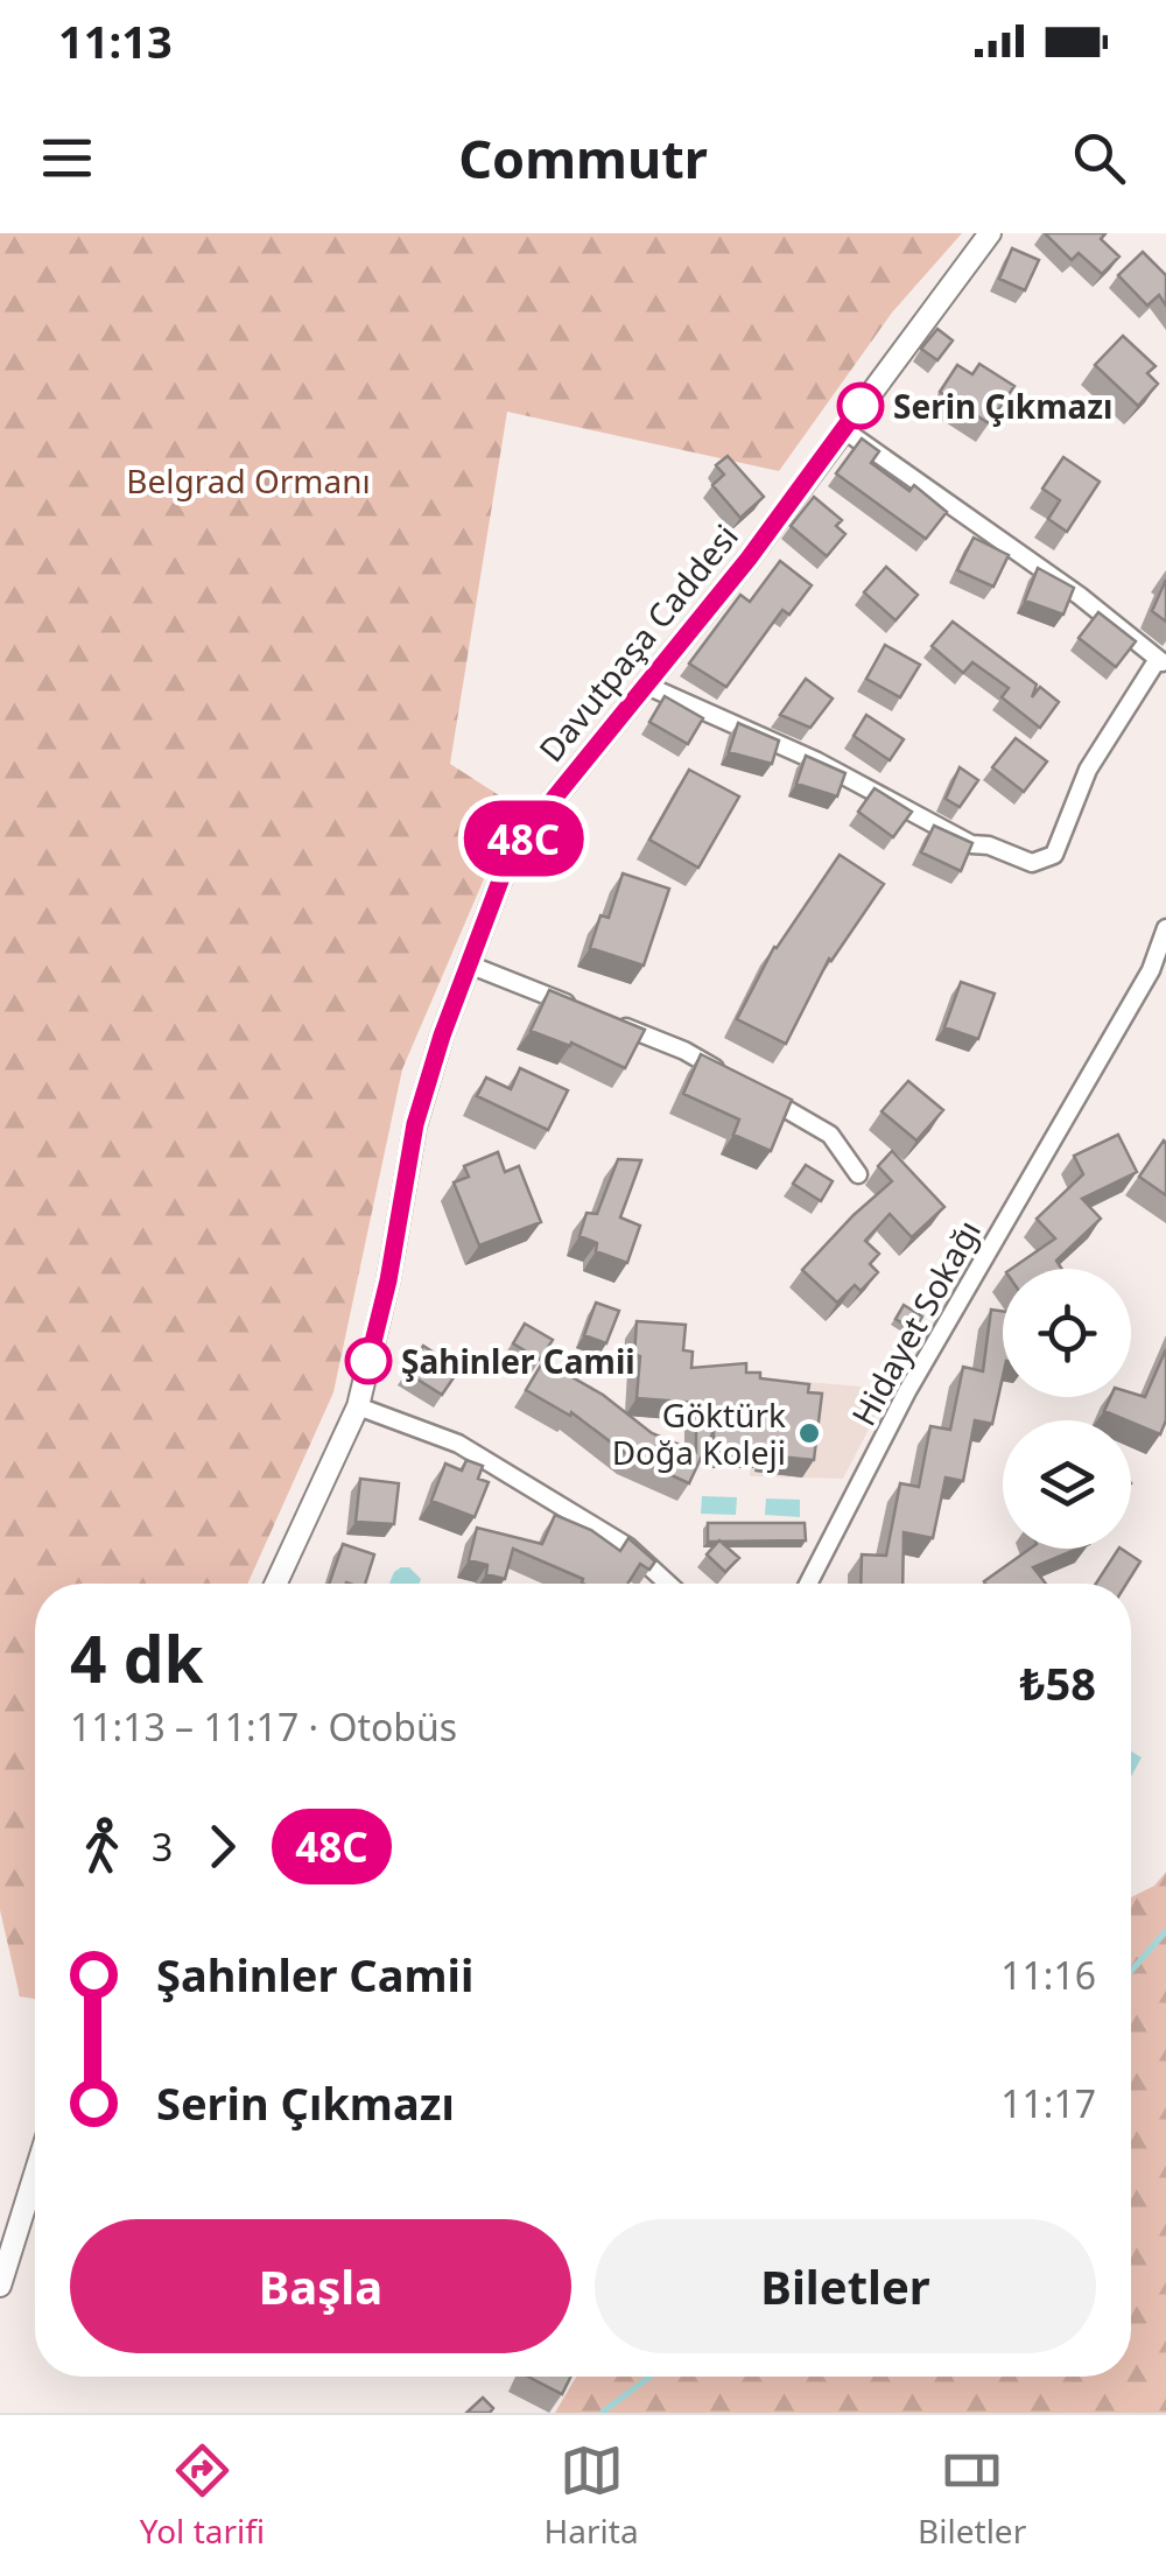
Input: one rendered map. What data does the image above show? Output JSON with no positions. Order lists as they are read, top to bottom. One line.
{"streets":{"street":["Davutpaşa Caddesi","Hidayet Sokağı"]},"parks":["Belgrad Ormanı"],"places":["Serin Çıkmazı","Şahinler Camii","Göktürk Doğa Koleji"],"lines":["bus line 48C"],"page":{"status":"11:13","header":"Commutr","on_map":"48C","heading":["4 dk","11:13 – 11:17 · Otobüs","₺58"],"legs":["3","48C"],"list":[{"name":"Şahinler Camii","value":"11:16"},{"name":"Serin Çıkmazı","value":"11:17"}],"buttons":["Başla","Biletler"],"tabs":["Yol tarifi","Harita","Biletler"]}}
